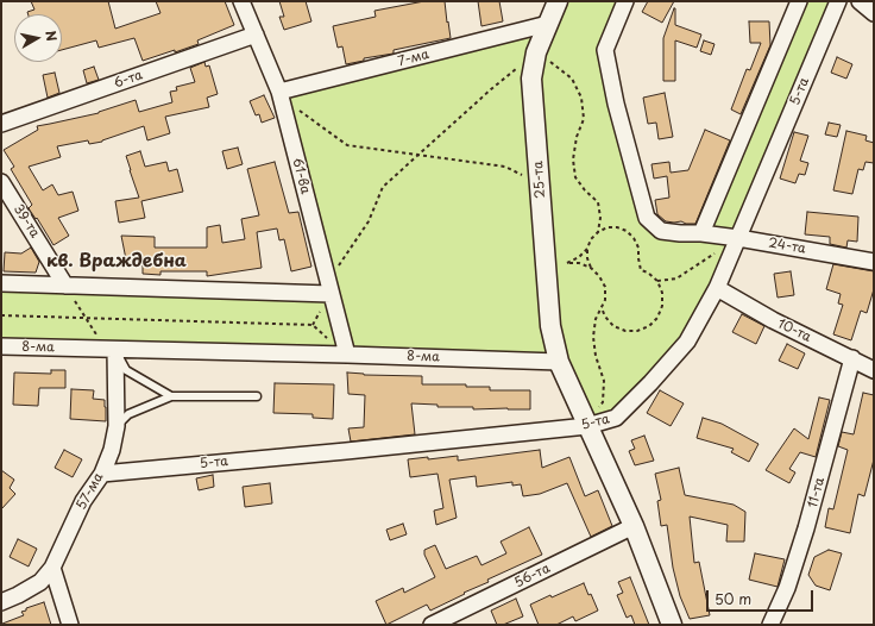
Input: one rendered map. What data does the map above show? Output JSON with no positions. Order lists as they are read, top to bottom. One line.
{"streets":{"street":["7-ма","6-та","5-та","61-ва","25-та","39-та","24-та","10-та","8-ма","57-ма","11-та","56-та"]},"crossings":[["7-ма","61-ва"],["7-ма","25-та"],["6-та","61-ва"],["5-та","24-та"],["5-та","10-та"],["5-та","57-ма"],["61-ва","8-ма"],["25-та","8-ма"],["10-та","11-та"],["8-ма","57-ма"]],"districts":["кв. Враждебна"],"scale_bar":"50 m","north":"right"}
